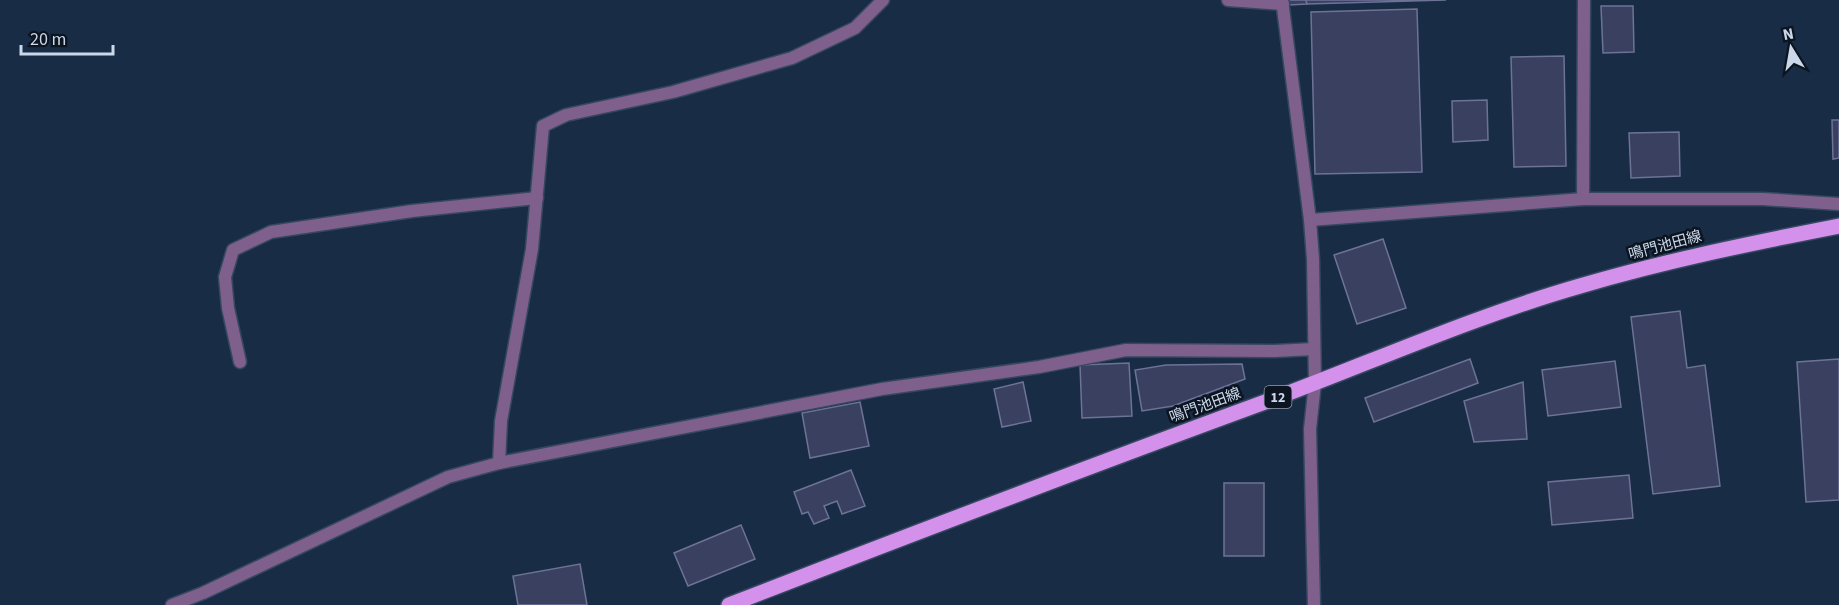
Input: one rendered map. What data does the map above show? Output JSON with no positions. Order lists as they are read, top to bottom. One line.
{"streets":{"main road":["鳴門池田線","12"]},"scale_bar":"20 m","north":"top"}
